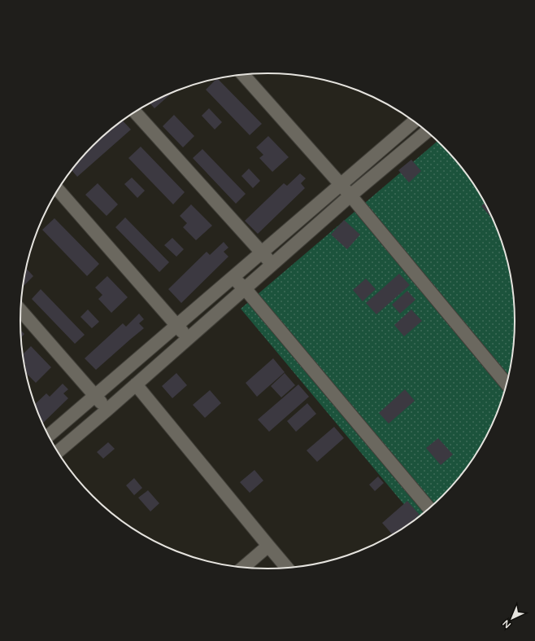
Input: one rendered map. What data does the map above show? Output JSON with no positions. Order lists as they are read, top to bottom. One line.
{"north":"bottom left"}
